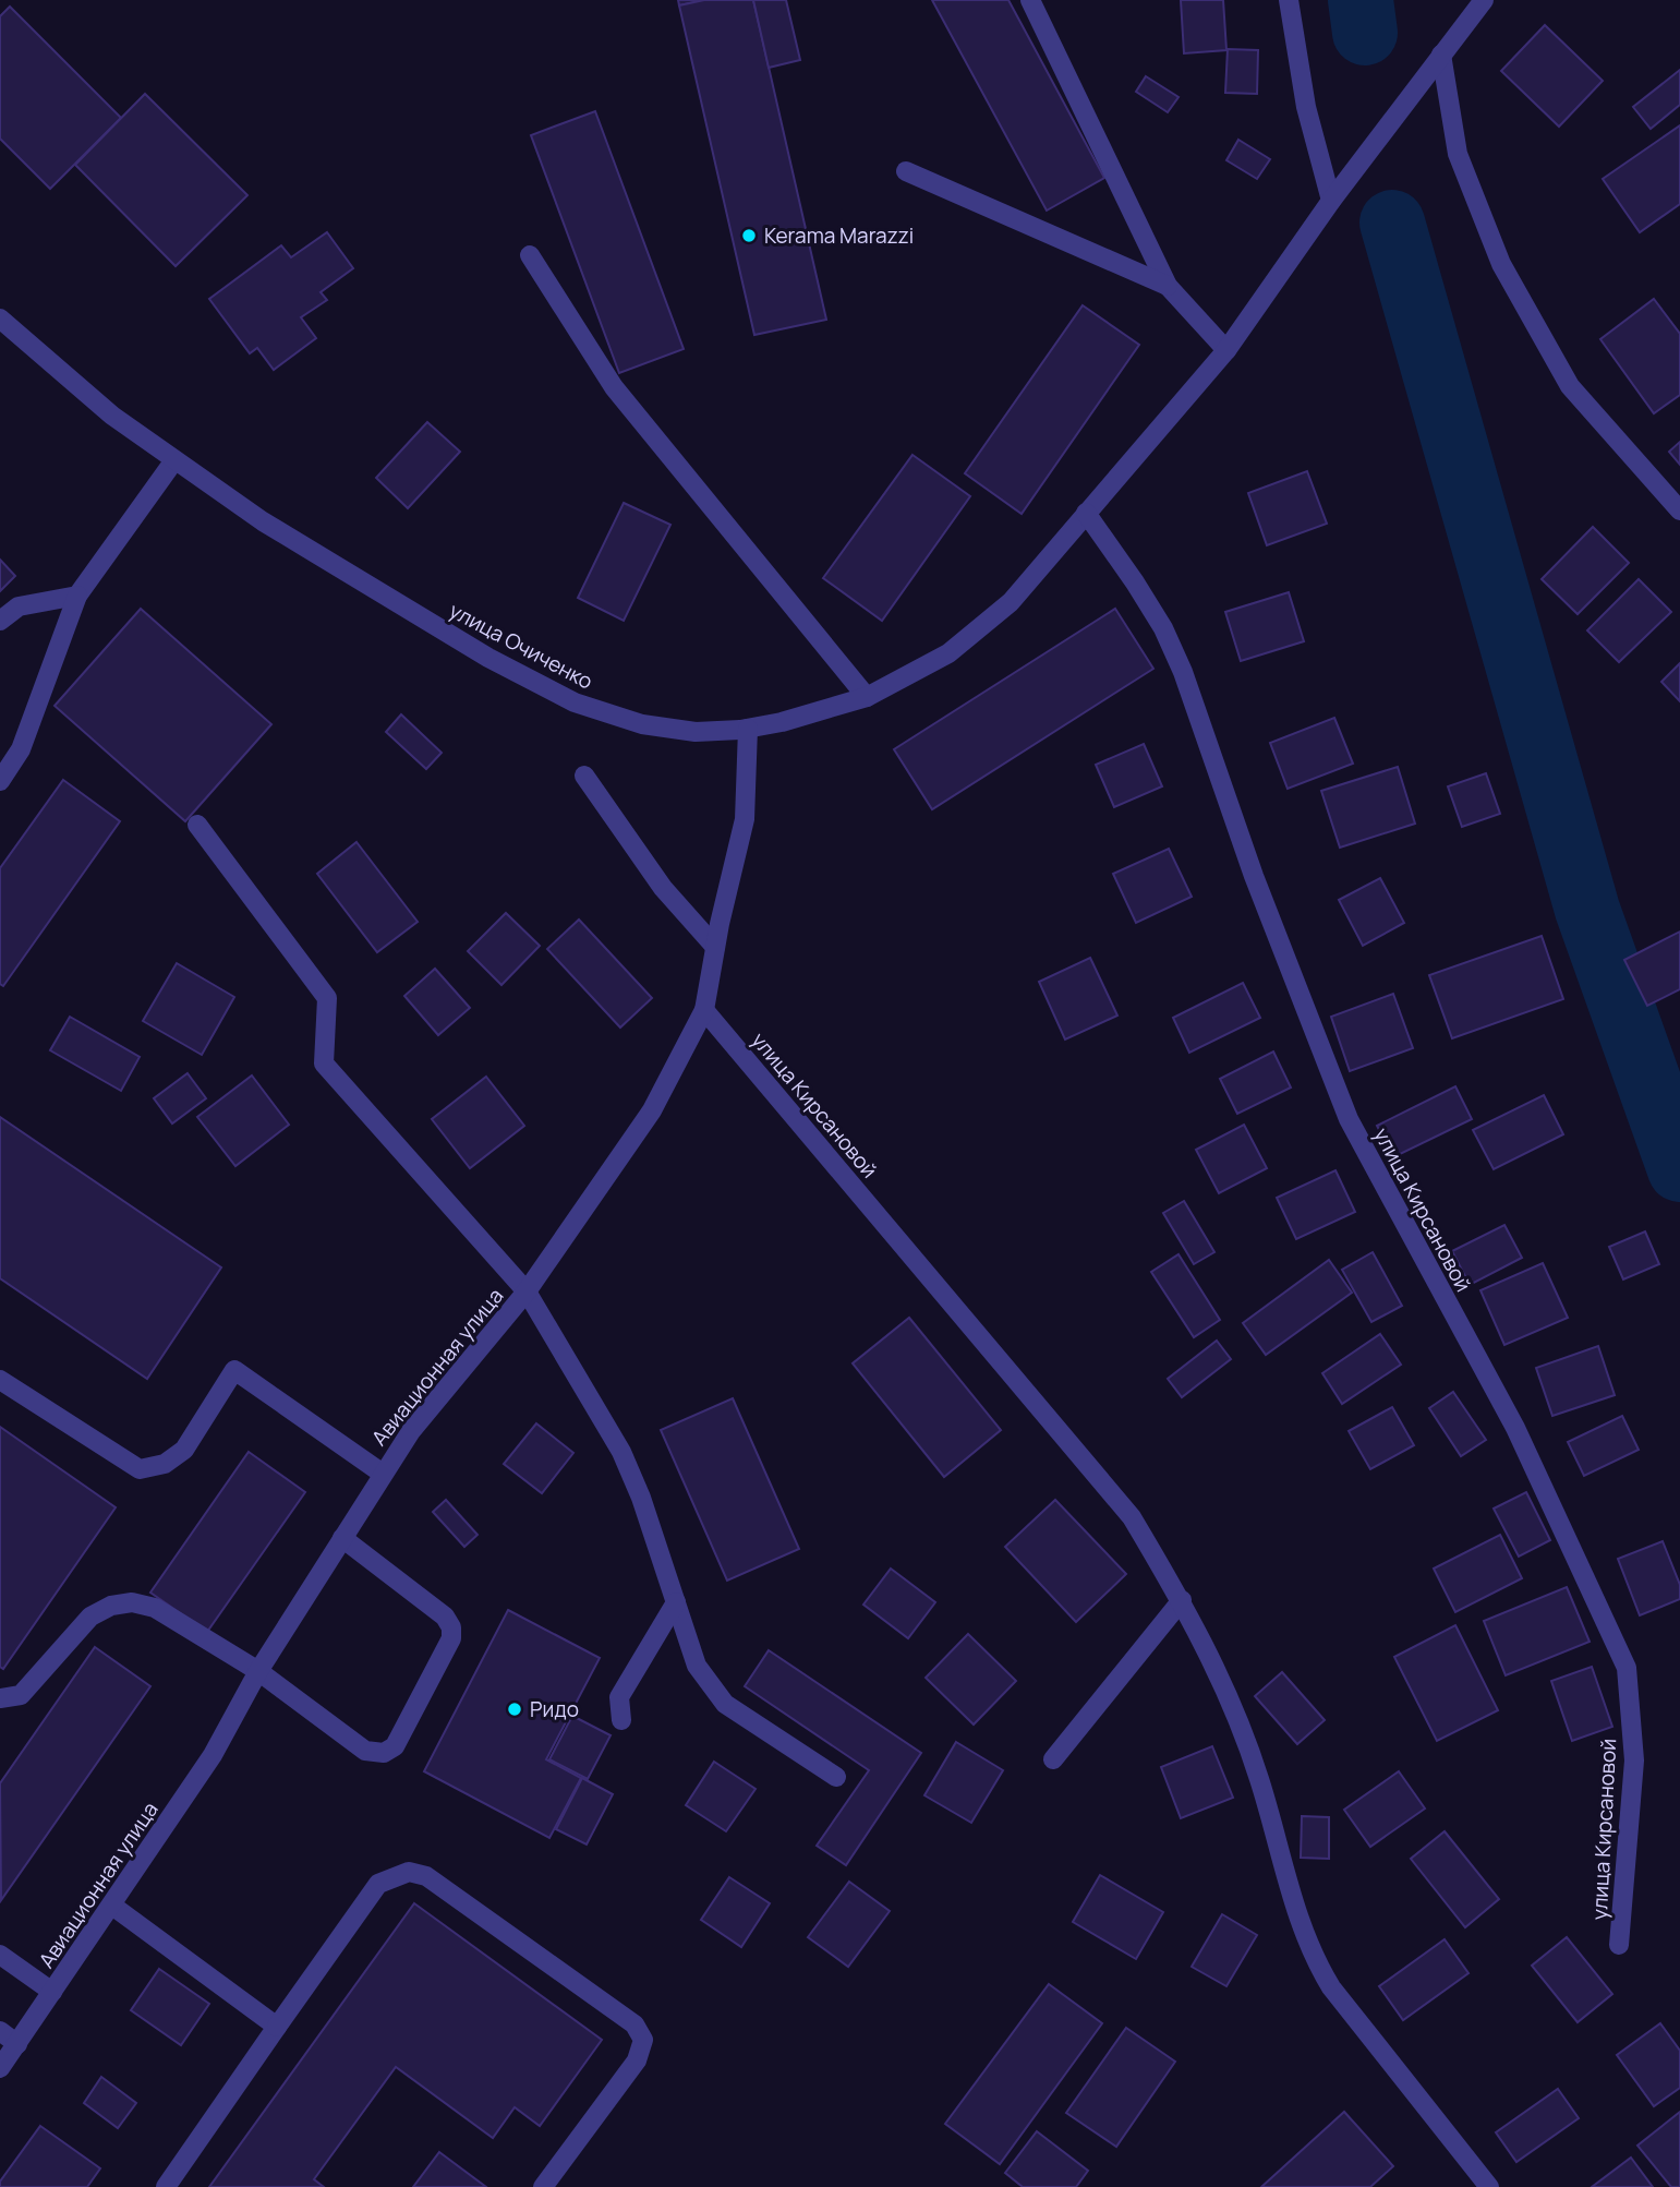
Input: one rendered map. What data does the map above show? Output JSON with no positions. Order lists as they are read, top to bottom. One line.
{"streets":{"street":["улица Очиченко","улица Кирсановой","Авиационная улица"]},"crossings":[["улица Очиченко","улица Кирсановой"],["улица Очиченко","Авиационная улица"],["улица Кирсановой","Авиационная улица"]],"places":["Kerama Marazzi","Ридо"]}
